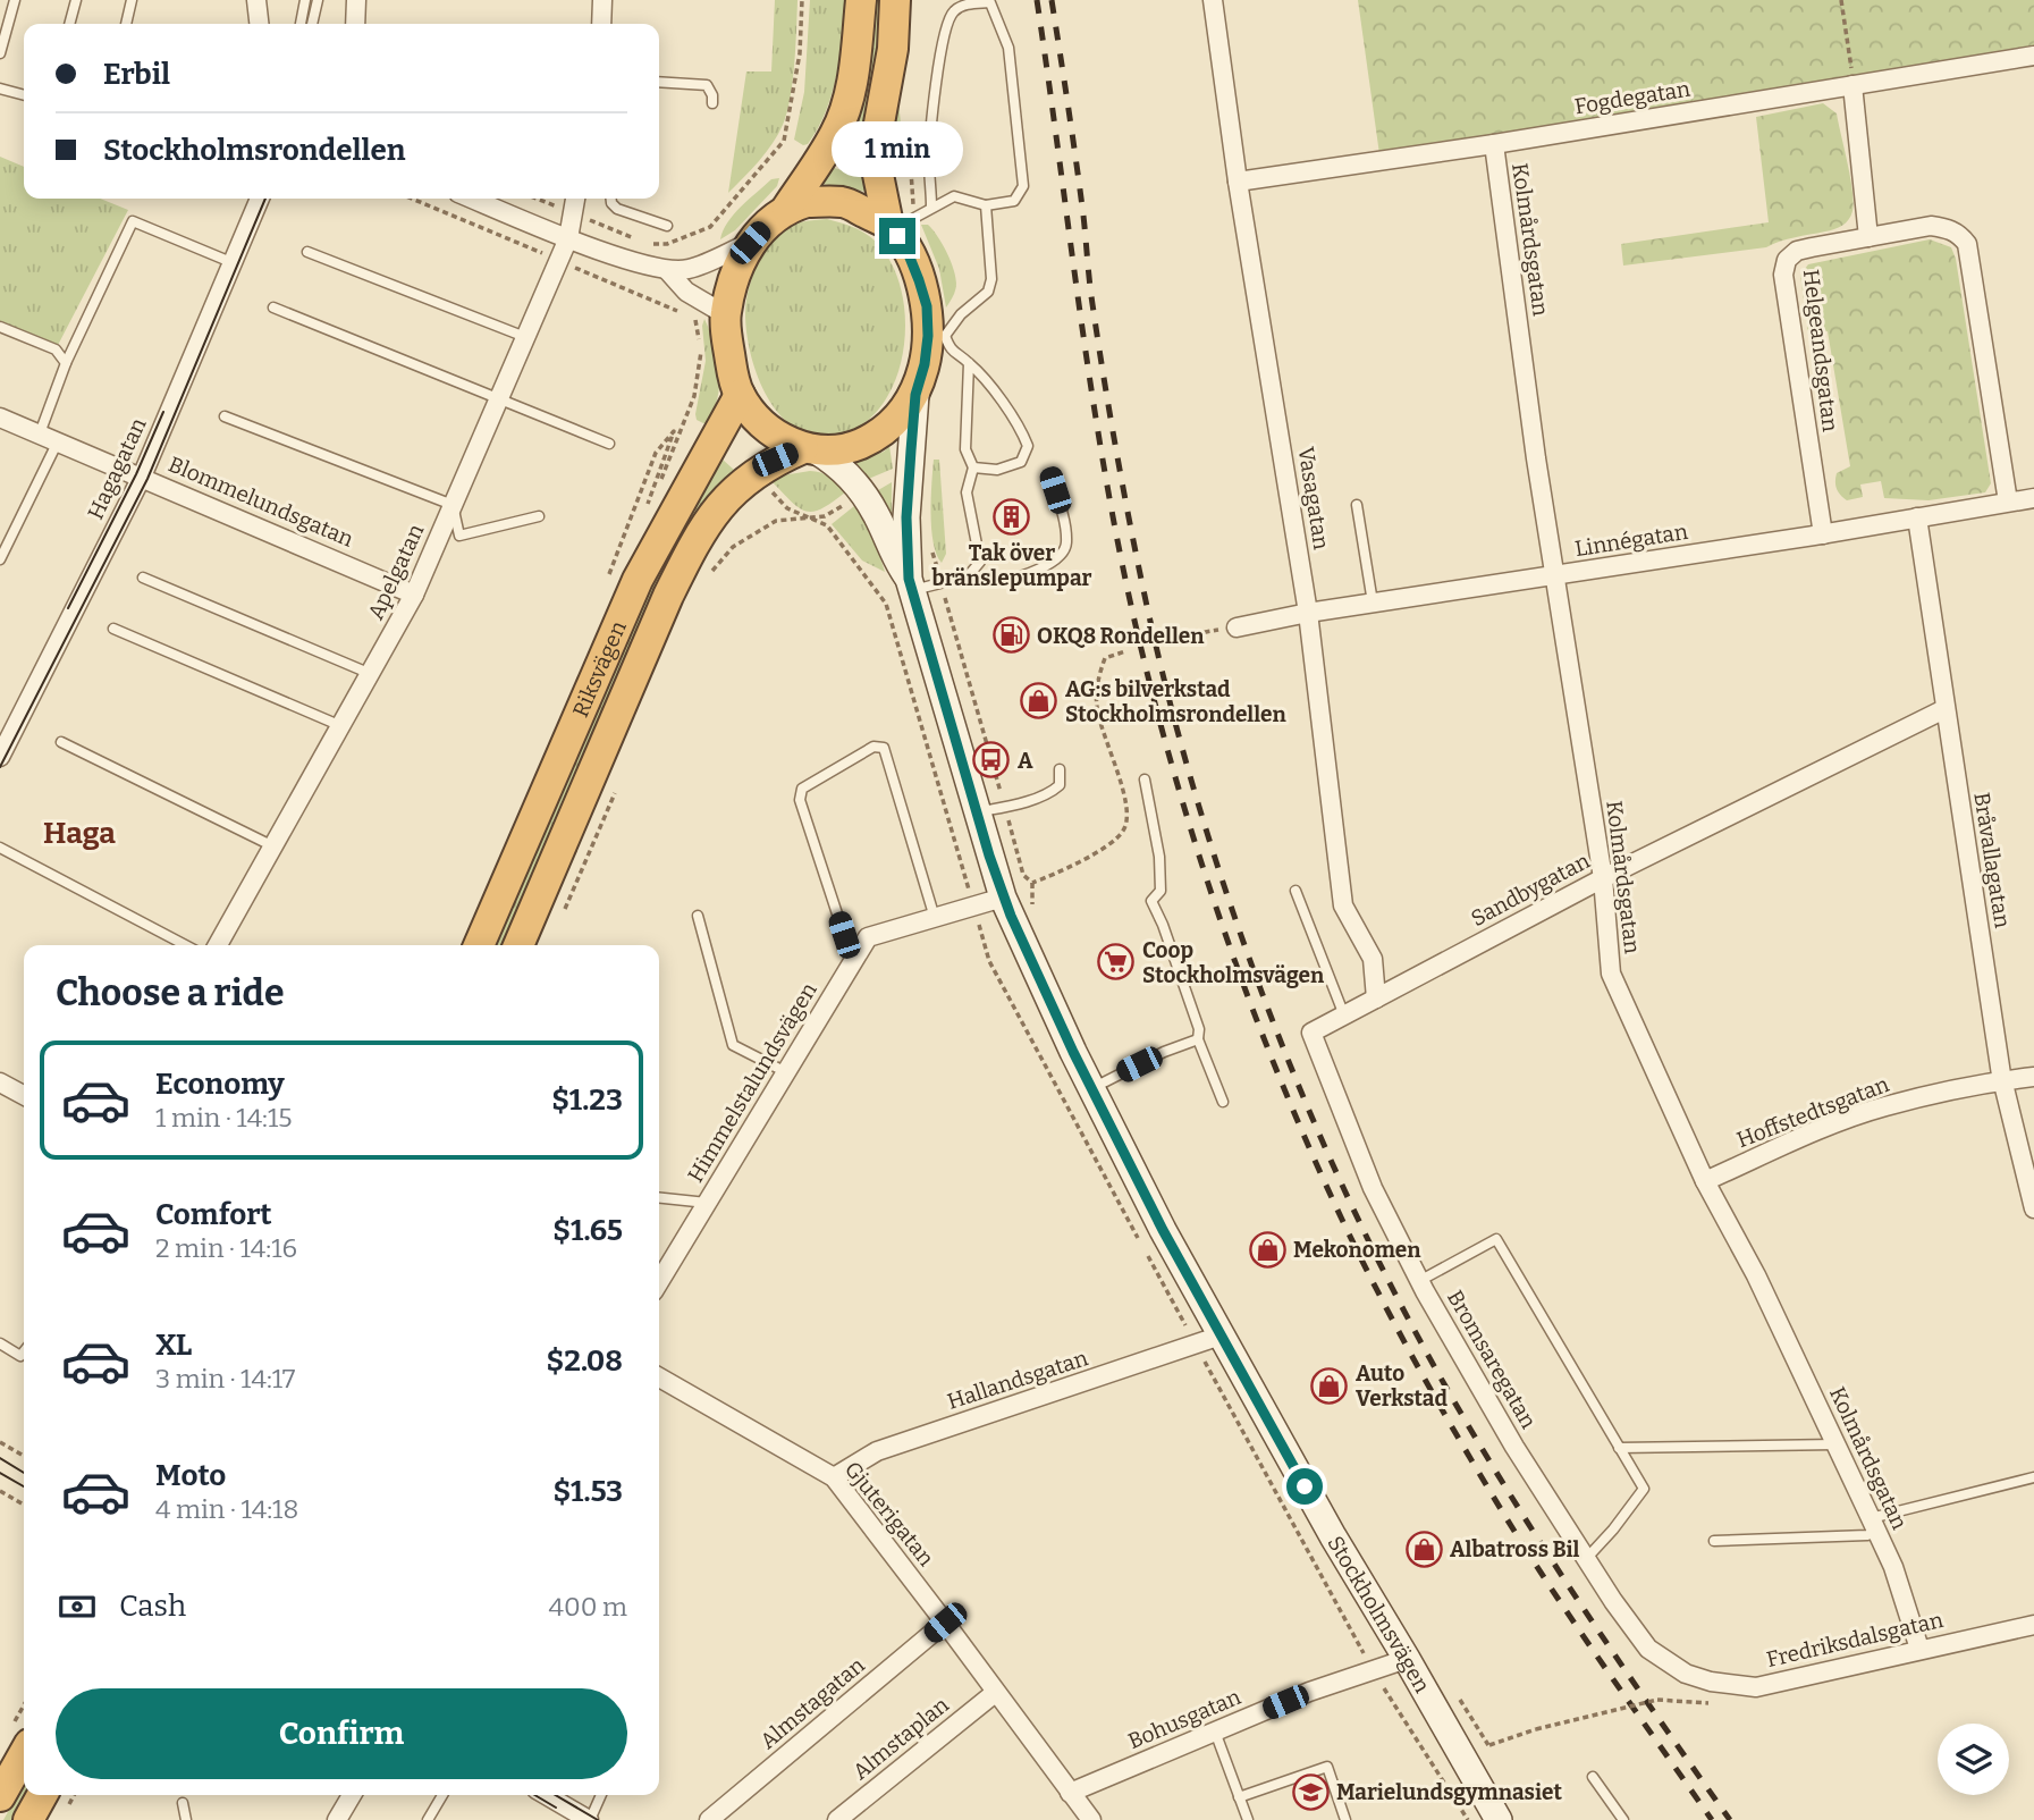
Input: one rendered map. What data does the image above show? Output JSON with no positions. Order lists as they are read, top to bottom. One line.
{"streets":{"highway":["Riksvägen"],"main road":["Stockholmsvägen"],"street":["Fogdegatan","Kolmårdsgatan","Helgeandsgatan","Hagagatan","Vasagatan","Blommelundsgatan","Linnégatan","Apelgatan","Bråvallagatan","Sandbygatan","Himmelstalundsvägen","Hoffstedtsgatan","Bromsaregatan","Hallandsgatan","Gjuterigatan","Fredriksdalsgatan","Almstagatan","Bohusgatan","Almstaplan"]},"crossings":[["Fogdegatan","Kolmårdsgatan"],["Fogdegatan","Vasagatan"],["Kolmårdsgatan","Linnégatan"],["Kolmårdsgatan","Sandbygatan"],["Kolmårdsgatan","Hoffstedtsgatan"],["Kolmårdsgatan","Fredriksdalsgatan"],["Helgeandsgatan","Linnégatan"],["Hagagatan","Blommelundsgatan"],["Vasagatan","Linnégatan"],["Vasagatan","Sandbygatan"],["Blommelundsgatan","Apelgatan"],["Linnégatan","Bråvallagatan"],["Riksvägen","Stockholmsvägen"],["Bråvallagatan","Sandbygatan"],["Bråvallagatan","Hoffstedtsgatan"],["Sandbygatan","Bromsaregatan"],["Himmelstalundsvägen","Stockholmsvägen"],["Bromsaregatan","Fredriksdalsgatan"],["Hallandsgatan","Gjuterigatan"],["Hallandsgatan","Stockholmsvägen"],["Gjuterigatan","Almstagatan"],["Gjuterigatan","Bohusgatan"],["Gjuterigatan","Almstaplan"],["Stockholmsvägen","Bohusgatan"]],"districts":["Haga"],"places":{"building":["Tak över bränslepumpar"],"fuel station":["OKQ8 Rondellen"],"shop":["AG:s bilverkstad Stockholmsrondellen","Mekonomen","Auto Verkstad","Albatross Bil"],"bus stop":["A"],"supermarket":["Coop Stockholmsvägen"],"school or university":["Marielundsgymnasiet"]},"page":{"banner":["Erbil","Stockholmsrondellen"],"bubble":"1 min","heading":"Choose a ride","list":[{"name":"Economy","note":"1 min · 14:15","value":"$1.23"},{"name":"Comfort","note":"2 min · 14:16","value":"$1.65"},{"name":"XL","note":"3 min · 14:17","value":"$2.08"},{"name":"Moto","note":"4 min · 14:18","value":"$1.53"}],"pay":["Cash","400 m"],"buttons":"Confirm"}}
